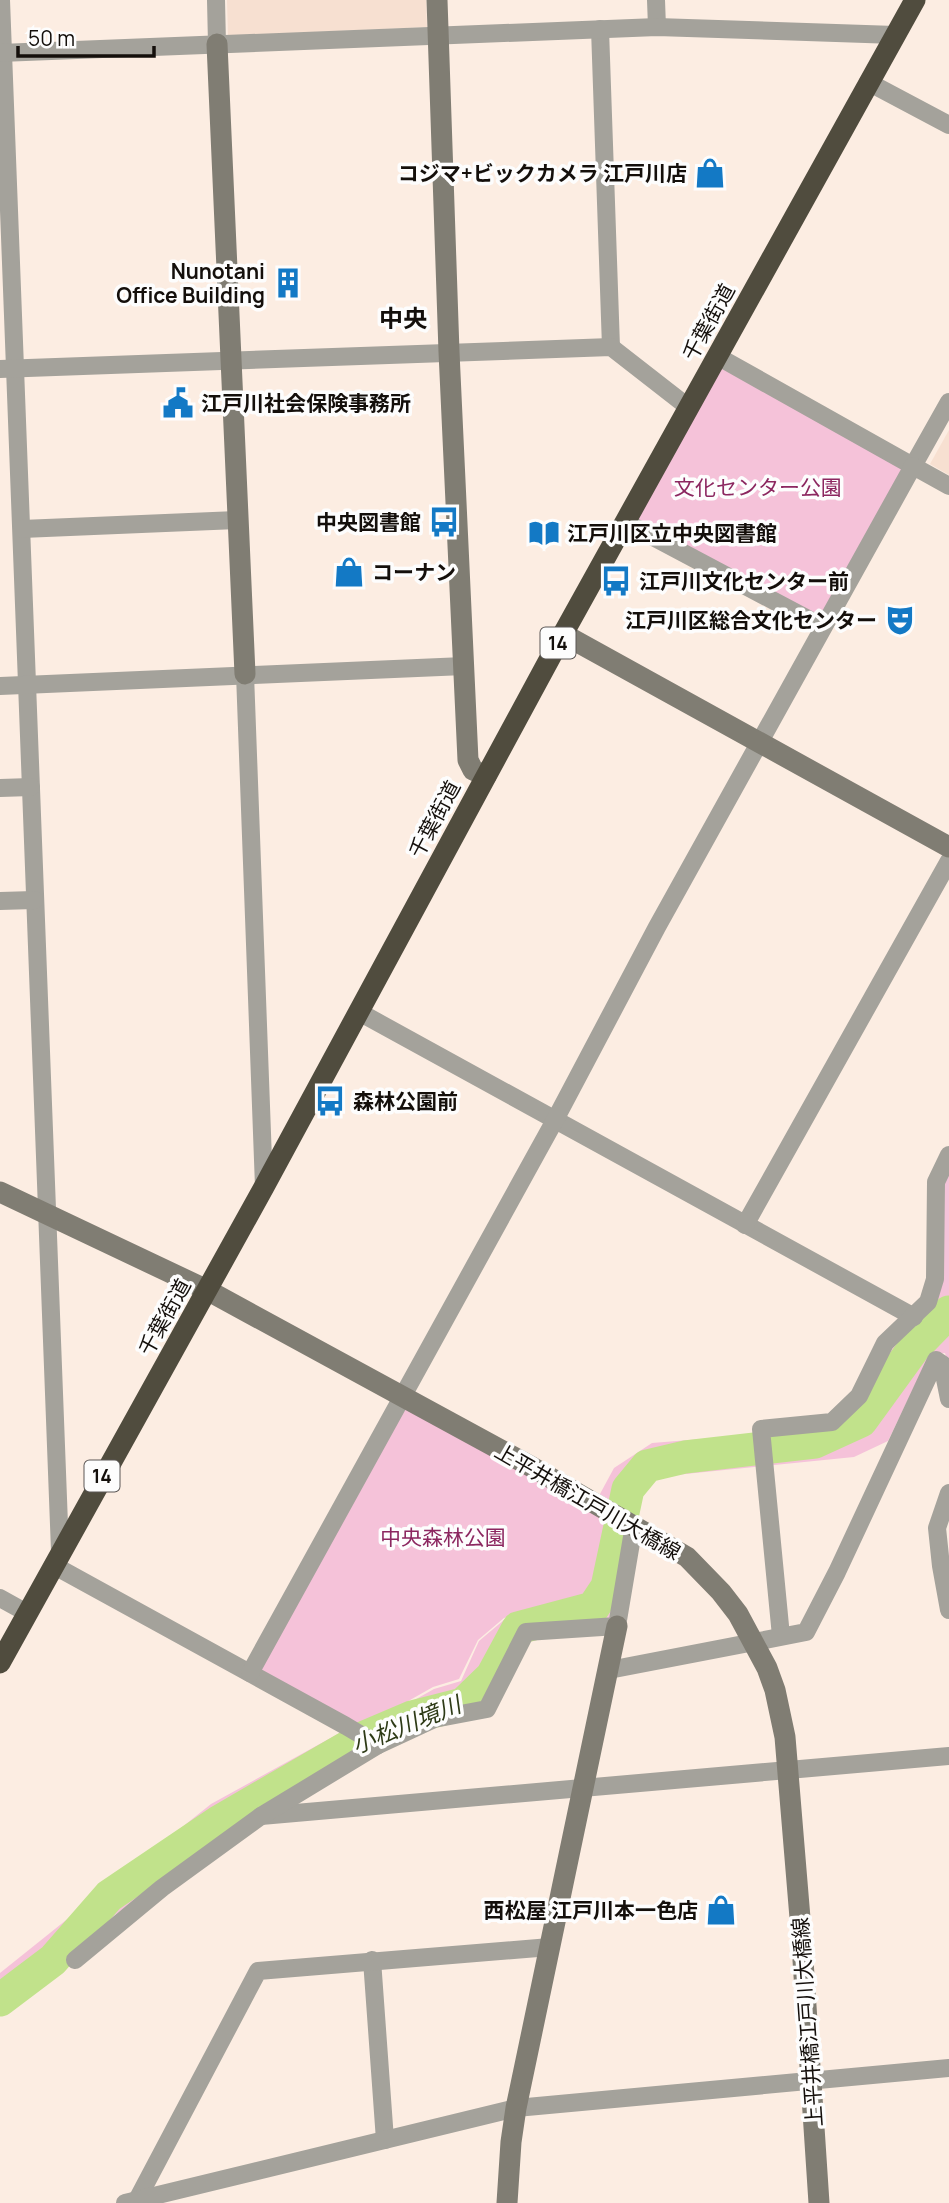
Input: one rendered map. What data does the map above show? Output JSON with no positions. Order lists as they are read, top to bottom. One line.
{"streets":{"highway":["千葉街道","14"],"street":["上平井橋江戸川大橋線"]},"crossings":[["千葉街道","上平井橋江戸川大橋線"]],"districts":["中央"],"water":["小松川境川"],"parks":["文化センター公園","中央森林公園"],"places":{"shop":["コジマ+ビックカメラ 江戸川店","コーナン","西松屋 江戸川本一色店"],"building":["Nunotani Office Building"],"public building":["江戸川社会保険事務所"],"bus stop":["中央図書館","江戸川文化センター前","森林公園前"],"library":["江戸川区立中央図書館"],"theatre":["江戸川区総合文化センター"]},"scale_bar":"50 m"}
